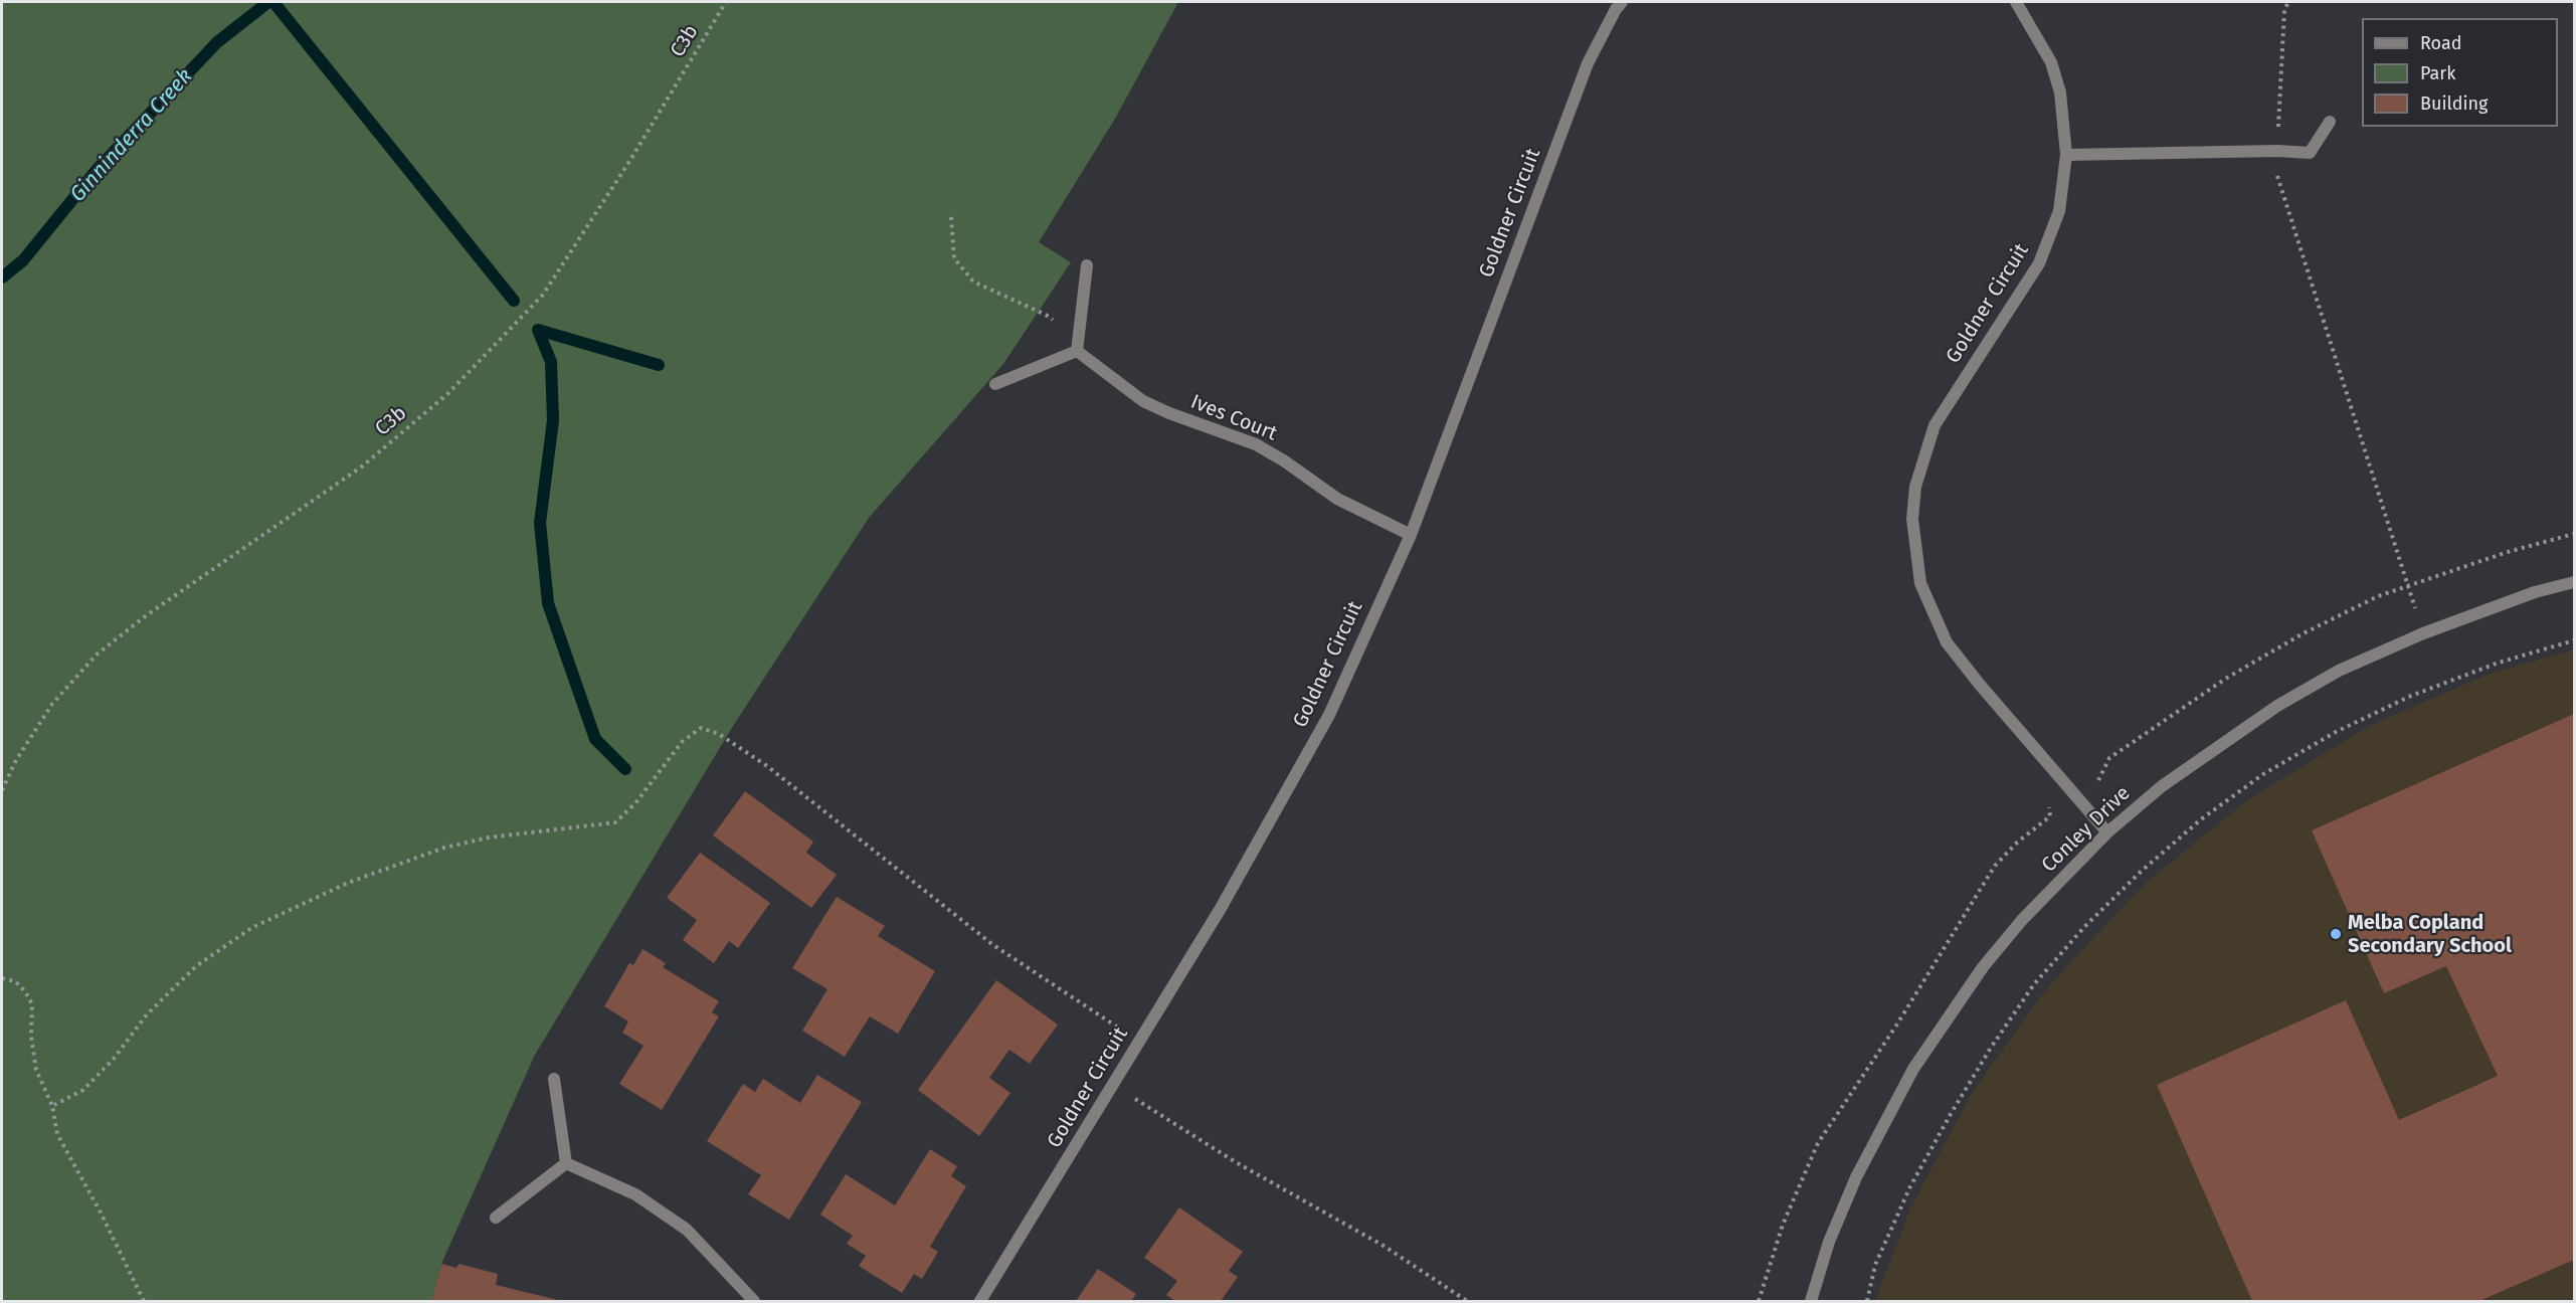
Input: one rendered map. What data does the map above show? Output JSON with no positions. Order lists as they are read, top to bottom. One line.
{"streets":{"street":["Goldner Circuit","Ives Court","Conley Drive"],"path":["C3b"]},"crossings":[["Goldner Circuit","Ives Court"],["Goldner Circuit","Conley Drive"]],"water":["Ginninderra Creek"],"places":["Melba Copland Secondary School"],"legend":["Road","Park","Building"]}
